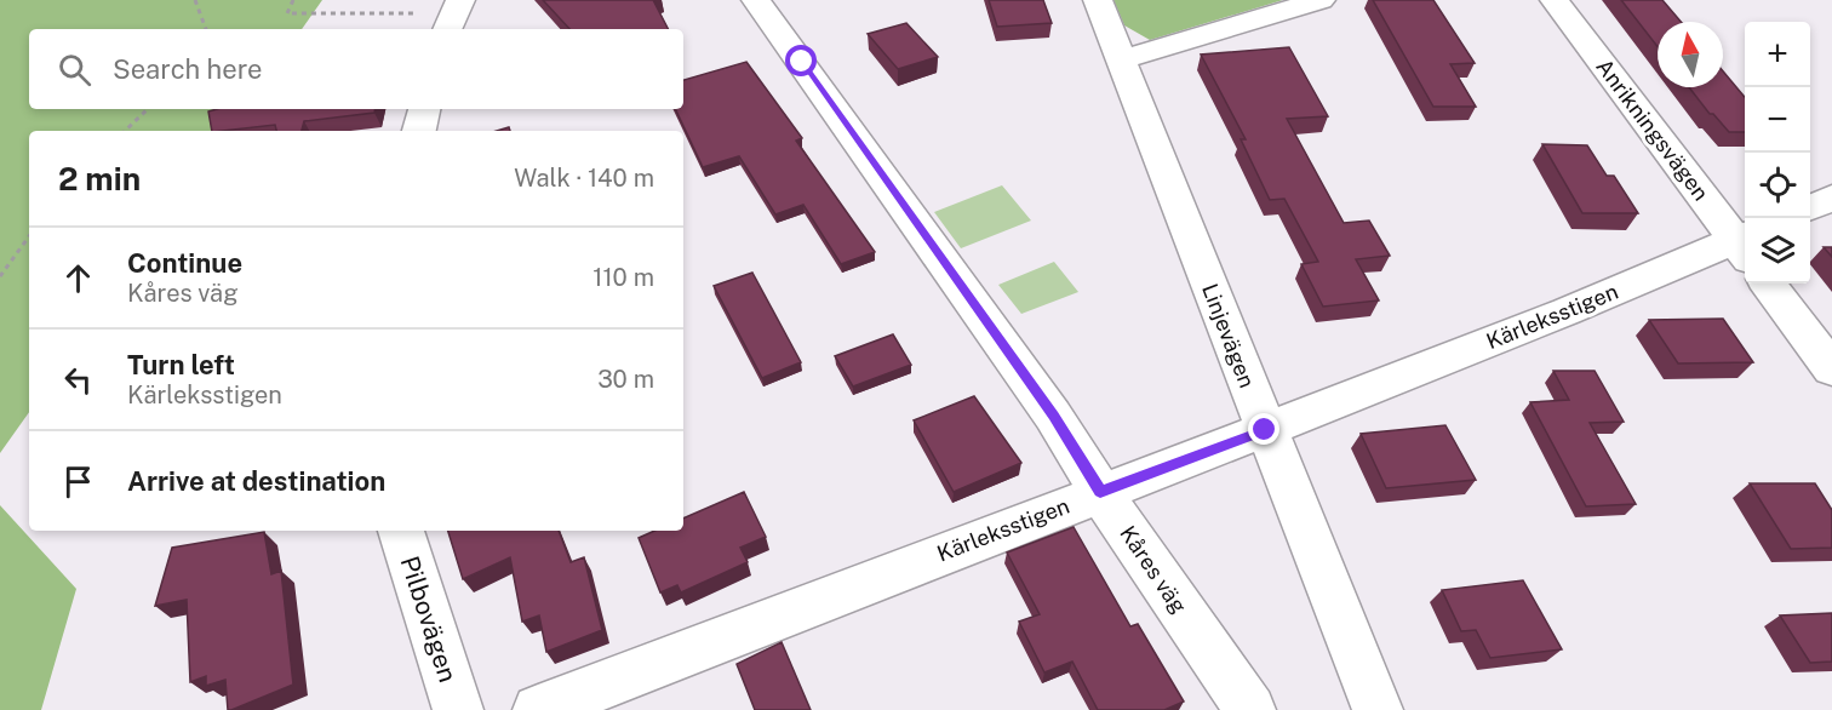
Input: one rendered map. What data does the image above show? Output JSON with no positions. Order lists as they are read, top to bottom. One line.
{"streets":{"street":["Anrikningsvägen","Kärleksstigen","Linjevägen","Kåres väg","Pilbovägen"]},"crossings":[["Anrikningsvägen","Kärleksstigen"],["Kärleksstigen","Linjevägen"],["Kärleksstigen","Kåres väg"]],"north":"top","page":{"map_buttons":["+","−"],"search":"Search here","heading":["2 min","Walk · 140 m"],"list":[["Continue","Kåres väg","110 m"],["Turn left","Kärleksstigen","30 m"],"Arrive at destination"]}}
